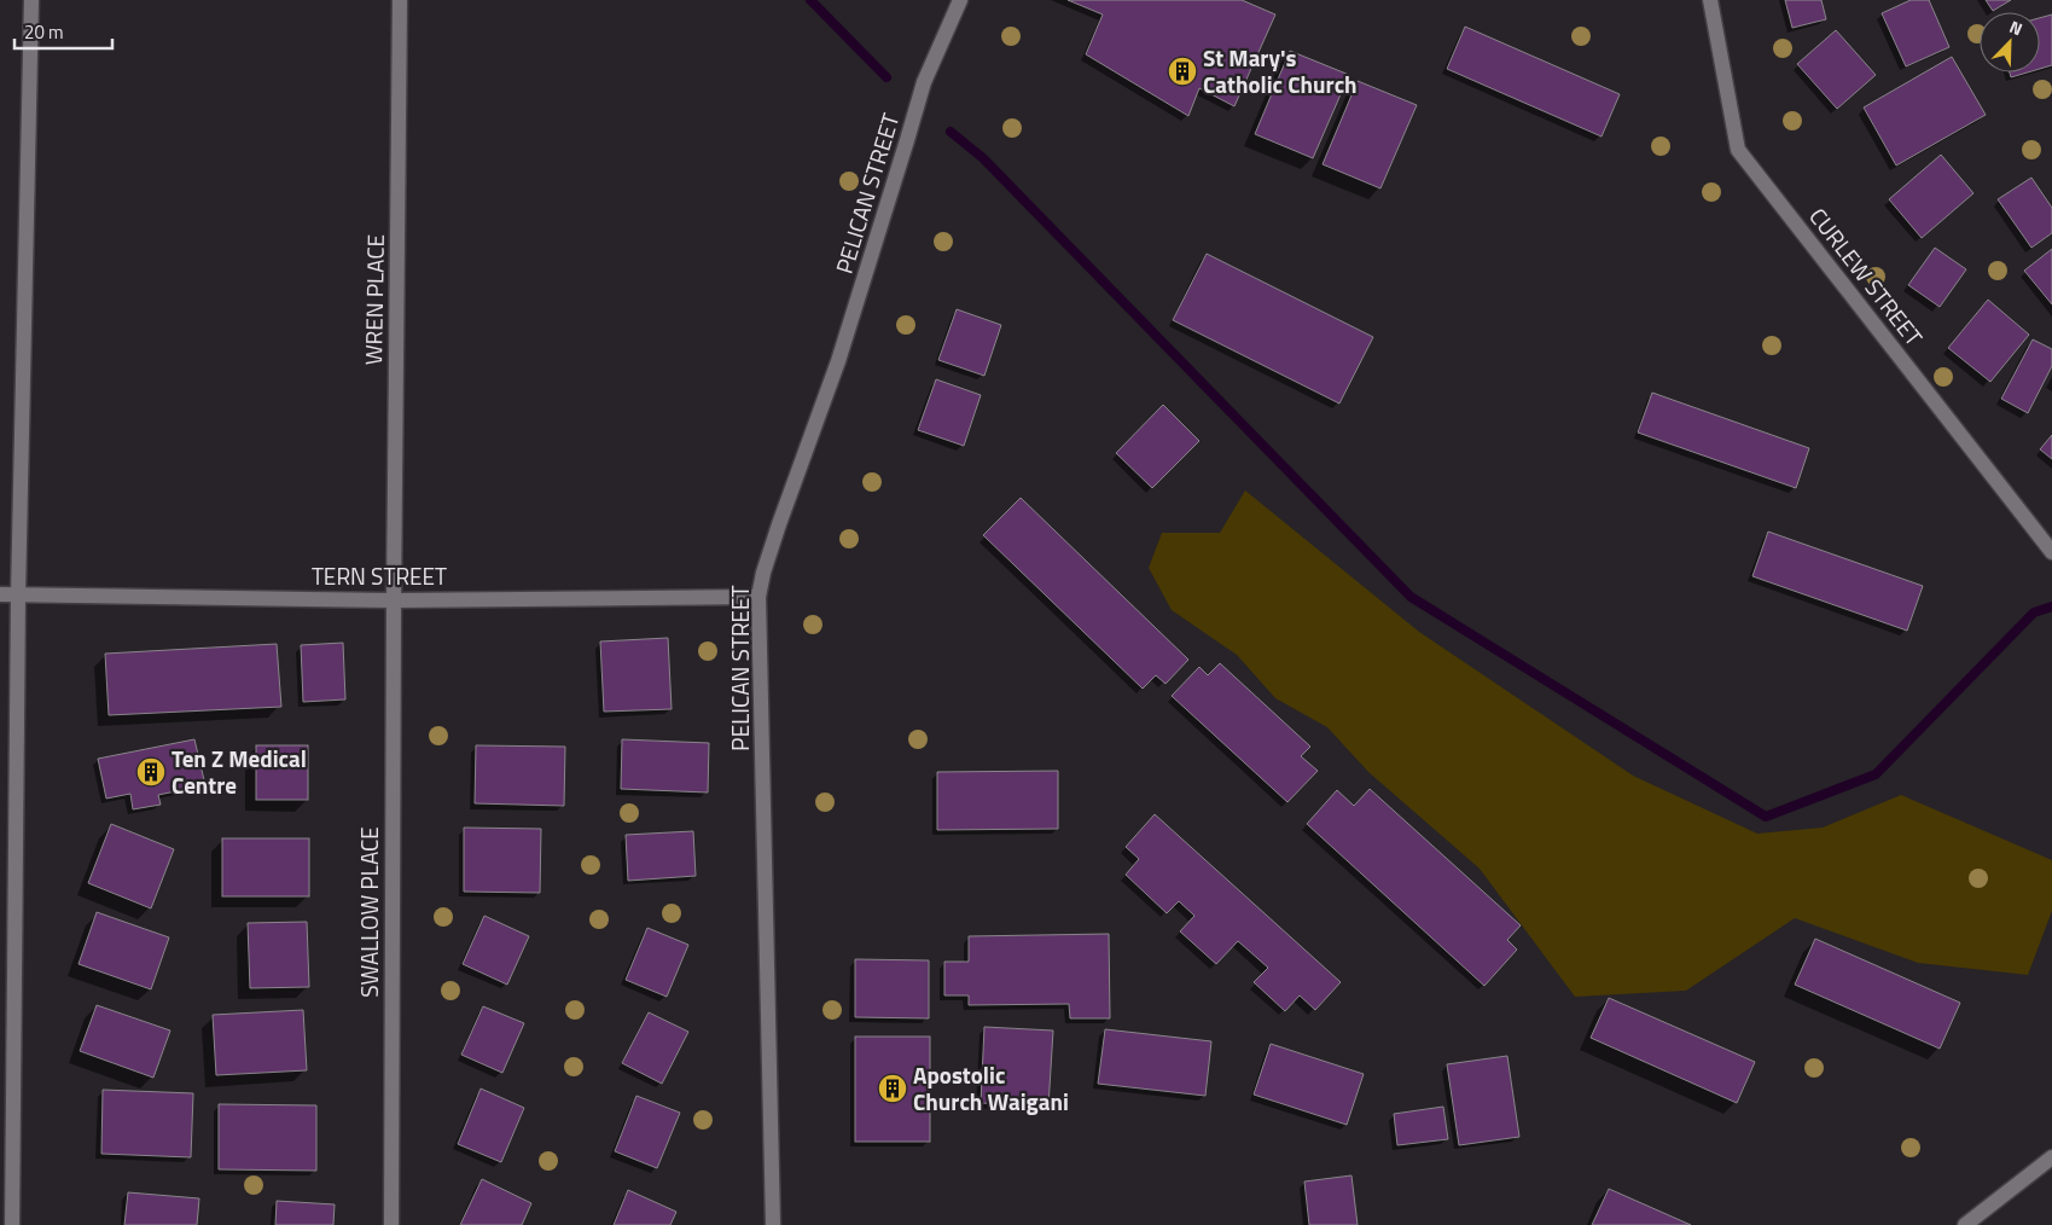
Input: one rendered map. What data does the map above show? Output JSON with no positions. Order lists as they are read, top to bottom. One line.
{"streets":{"street":["PELICAN STREET","CURLEW STREET","WREN PLACE","TERN STREET","SWALLOW PLACE"]},"crossings":[["PELICAN STREET","TERN STREET"],["WREN PLACE","TERN STREET"],["WREN PLACE","SWALLOW PLACE"],["TERN STREET","SWALLOW PLACE"]],"places":{"building":["St Mary's Catholic Church","Ten Z Medical Centre","Apostolic Church Waigani"]},"scale_bar":"20 m","north":"top right"}
